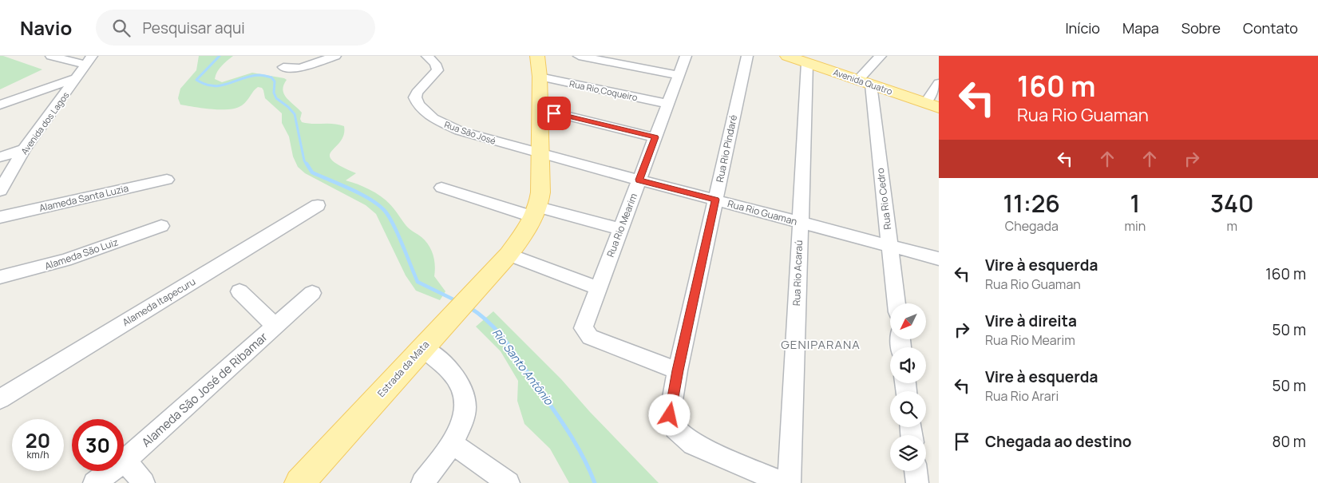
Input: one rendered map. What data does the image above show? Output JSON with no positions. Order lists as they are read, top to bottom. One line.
{"streets":{"main road":["Avenida Quatro","Estrada da Mata"],"street":["Rua Rio Coqueiro","Avenida dos Lagos","Rua São José","Rua Rio Pindaré","Alameda Santa Luzia","Rua Rio Cedro","Rua Rio Guaman","Rua Rio Mearim","Alameda São Luiz","Rua Rio Acaraú","Alameda Itapecuru","Alameda São José de Ribamar"]},"crossings":[["Avenida Quatro","Rua Rio Cedro"],["Avenida Quatro","Rua Rio Acaraú"],["Rua Rio Coqueiro","Rua Rio Mearim"],["Rua São José","Rua Rio Guaman"],["Rua Rio Pindaré","Rua Rio Guaman"],["Rua Rio Pindaré","Rua Rio Mearim"],["Rua Rio Cedro","Rua Rio Guaman"],["Rua Rio Guaman","Rua Rio Mearim"],["Rua Rio Guaman","Rua Rio Acaraú"]],"districts":["GENIPARANA"],"water":["Rio Santo Antônio"],"north":"bottom left","page":{"header":"Navio","search":"Pesquisar aqui","nav":["Início","Mapa","Sobre","Contato"],"turn":["160 m","Rua Rio Guaman"],"eta":["11:26","Chegada","1","min","340","m"],"list":[{"name":"Vire à esquerda","note":"Rua Rio Guaman","value":"160 m"},{"name":"Vire à direita","note":"Rua Rio Mearim","value":"50 m"},{"name":"Vire à esquerda","note":"Rua Rio Arari","value":"50 m"},{"name":"Chegada ao destino","value":"80 m"}],"speed":"20 km/h","limit":"30"}}
